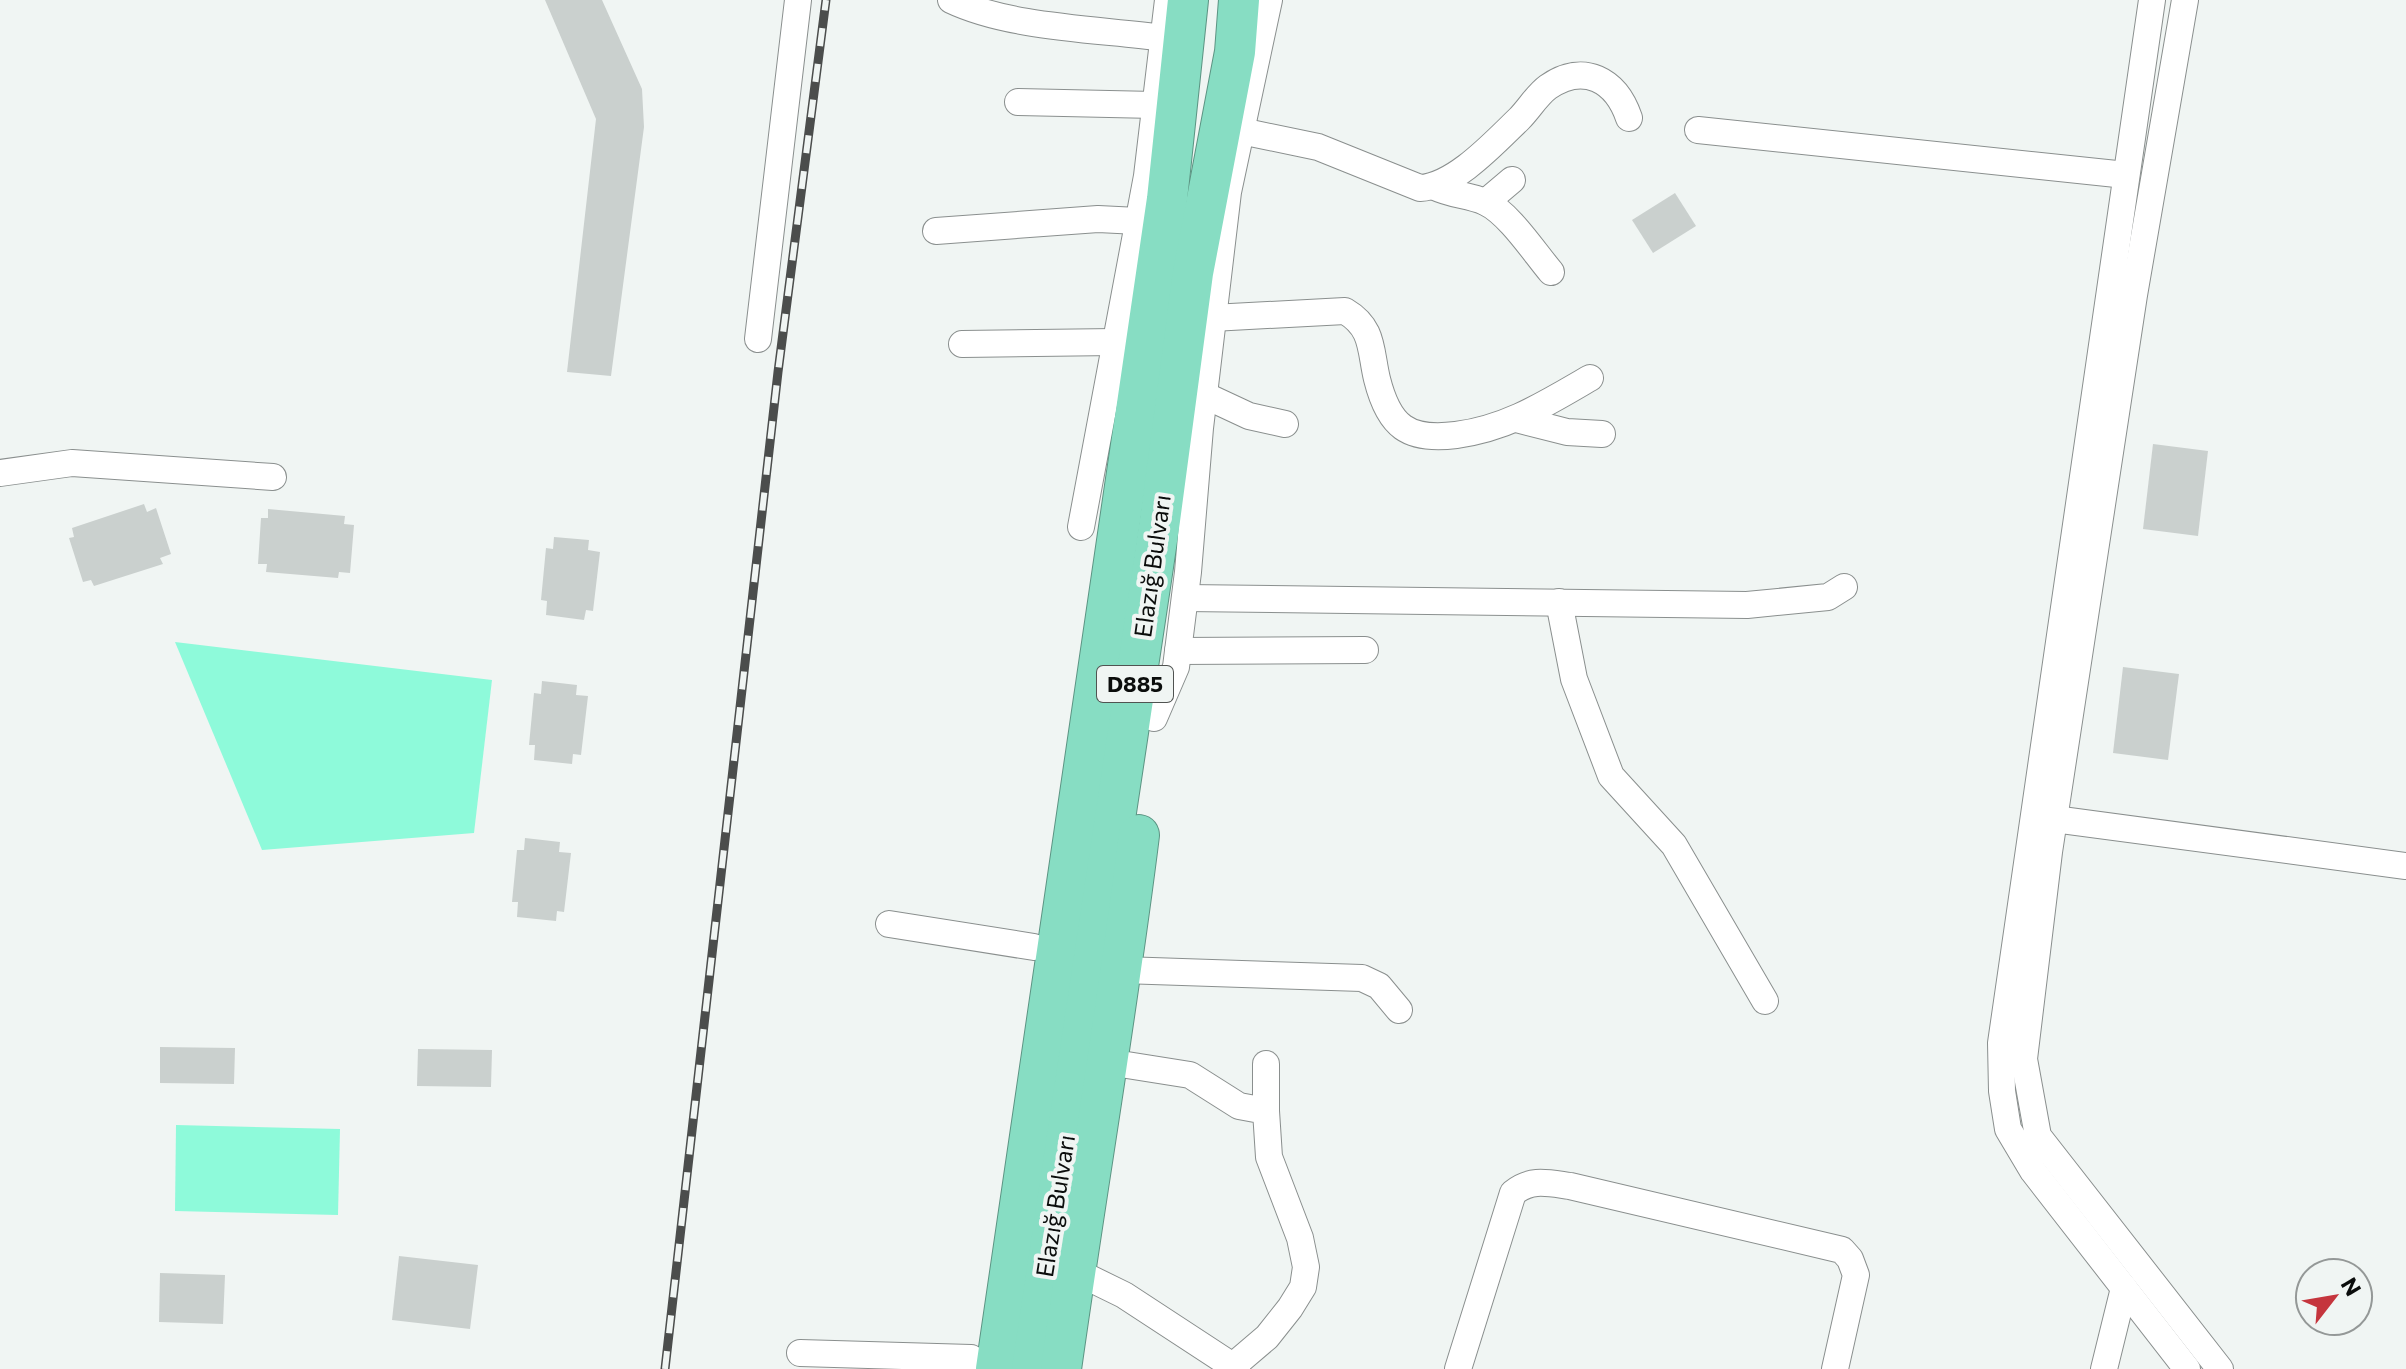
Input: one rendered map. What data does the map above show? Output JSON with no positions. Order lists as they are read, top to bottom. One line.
{"streets":{"highway":["Elazığ Bulvarı","D885"]},"north":"top right"}
